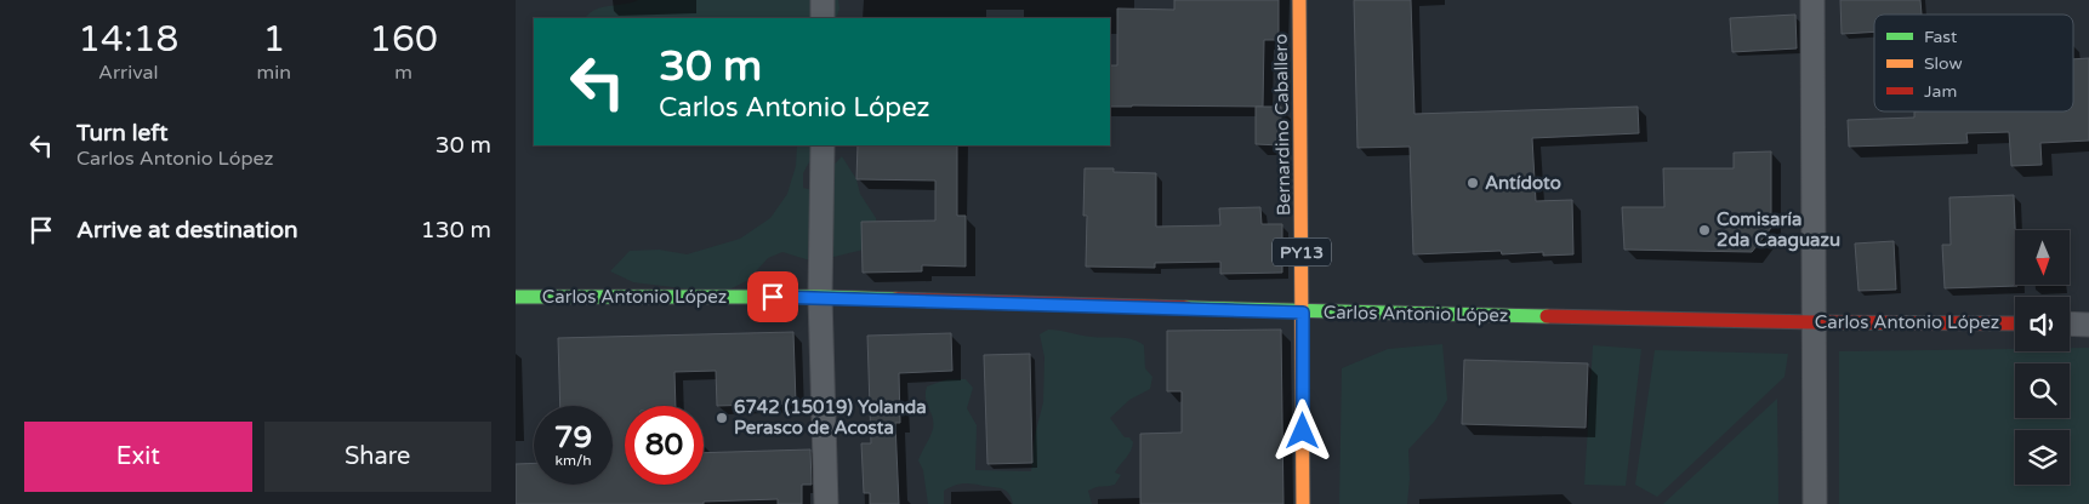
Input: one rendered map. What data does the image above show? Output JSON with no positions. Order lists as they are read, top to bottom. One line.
{"streets":{"main road":["Bernardino Caballero","PY13","Carlos Antonio López"]},"crossings":[["Bernardino Caballero","Carlos Antonio López"]],"places":["Antídoto","Comisaría 2da Caaguazu","6742 (15019) Yolanda Perasco de Acosta"],"legend":["Fast","Slow","Jam"],"north":"bottom","page":{"eta":["14:18","Arrival","1","min","160","m"],"turn":["30 m","Carlos Antonio López"],"list":[{"name":"Turn left","note":"Carlos Antonio López","value":"30 m"},{"name":"Arrive at destination","value":"130 m"}],"speed":"79 km/h","limit":"80","buttons":["Exit","Share"]}}
